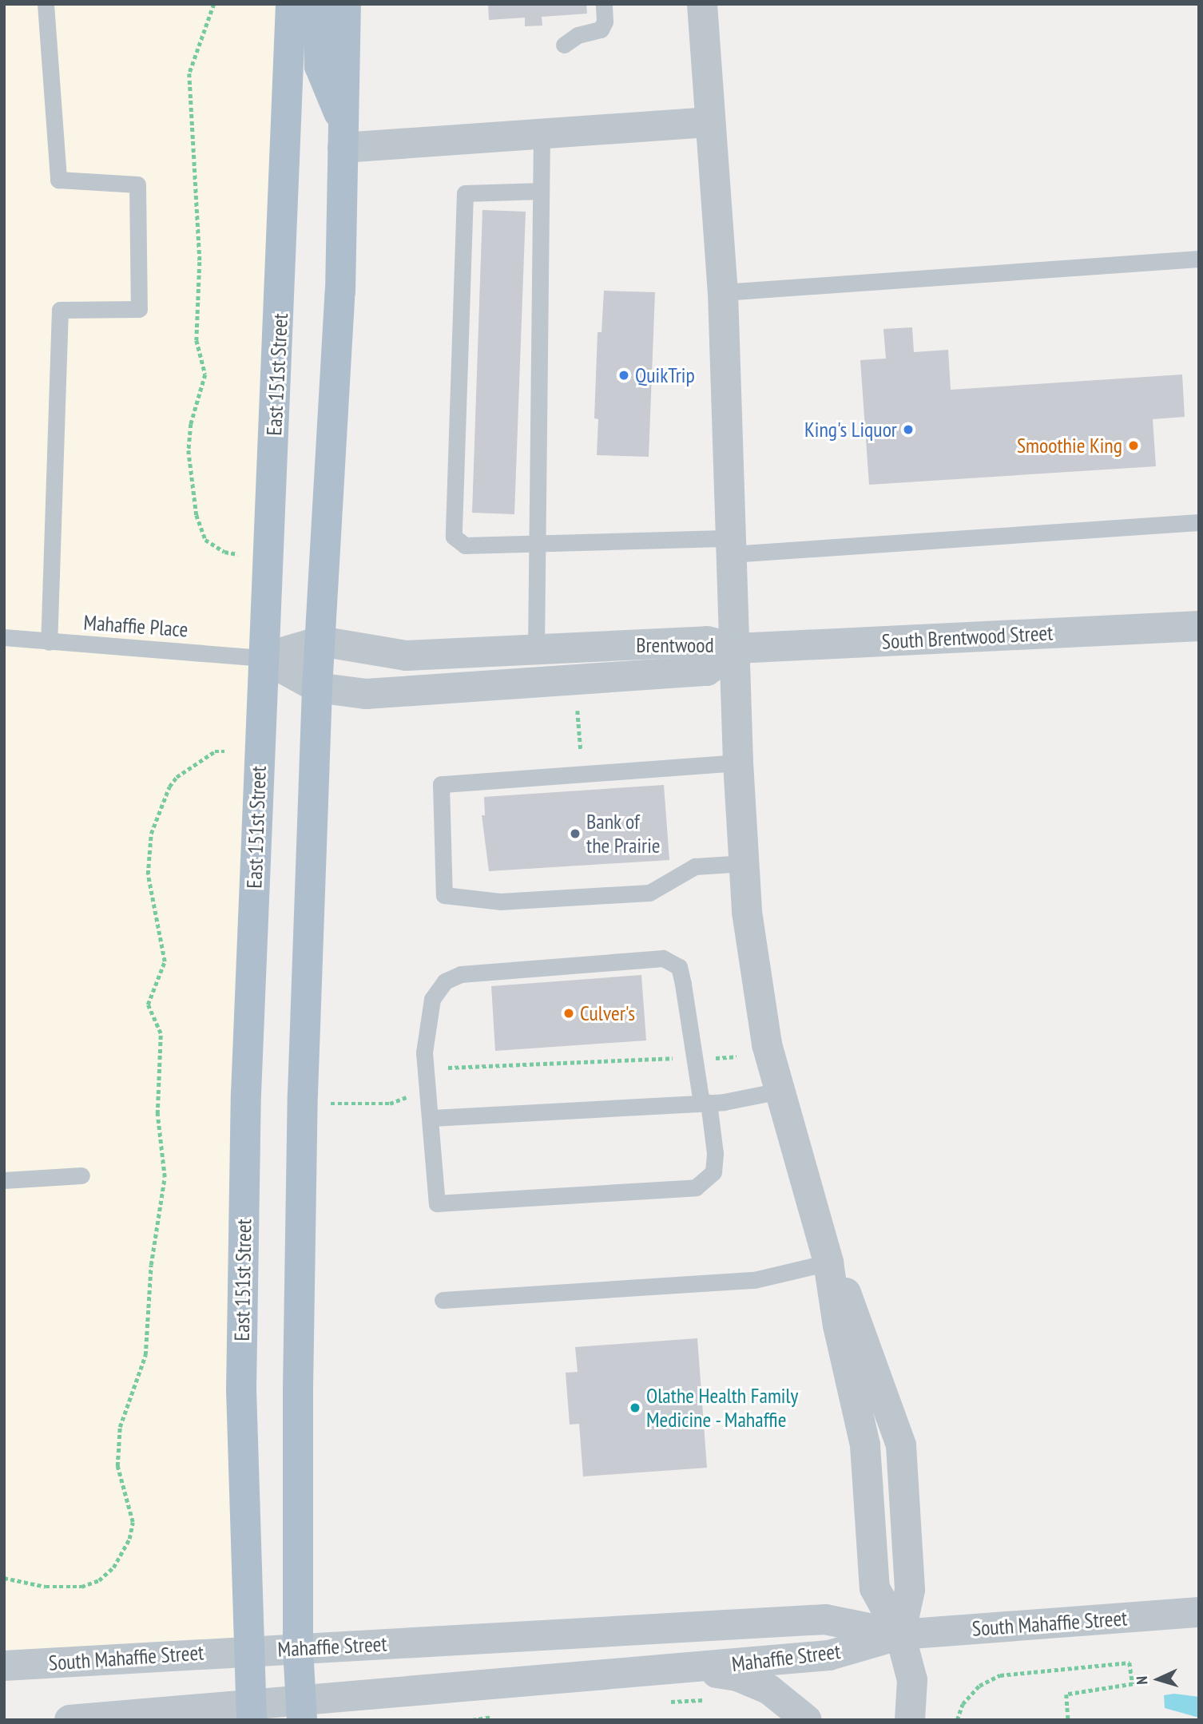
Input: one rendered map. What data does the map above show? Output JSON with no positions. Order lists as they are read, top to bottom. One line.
{"streets":{"main road":["East 151st Street"],"street":["South Brentwood Street","Brentwood","South Mahaffie Street","Mahaffie Street"],"lane":["Mahaffie Place"]},"crossings":[["East 151st Street","Mahaffie Place"],["East 151st Street","Brentwood"],["East 151st Street","South Mahaffie Street"],["East 151st Street","Mahaffie Street"],["Mahaffie Place","Brentwood"],["South Brentwood Street","Brentwood"],["South Mahaffie Street","Mahaffie Street"]],"places":["QuikTrip","King's Liquor","Smoothie King","Bank of the Prairie","Culver's","Olathe Health Family Medicine - Mahaffie"],"north":"left"}
